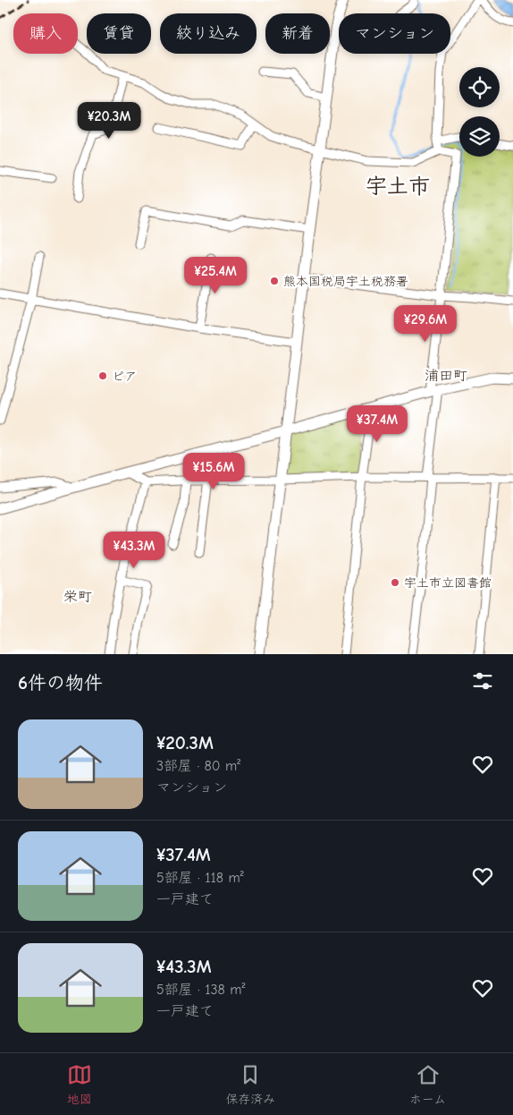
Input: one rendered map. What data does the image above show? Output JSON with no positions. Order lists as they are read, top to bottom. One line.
{"districts":["宇土市","浦田町","栄町"],"places":["熊本国税局宇土税務署","ピア","宇土市立図書館"],"page":{"chip":["購入","賃貸","絞り込み","新着","マンション"],"price":["¥20.3M","¥25.4M","¥29.6M","¥37.4M","¥15.6M","¥43.3M"],"heading":"6件の物件","list":[{"name":"¥20.3M","note":"3部屋 · 80 m² · マンション"},{"name":"¥37.4M","note":"5部屋 · 118 m² · 一戸建て"},{"name":"¥43.3M","note":"5部屋 · 138 m² · 一戸建て"}],"tabs":["地図","保存済み","ホーム"]}}
